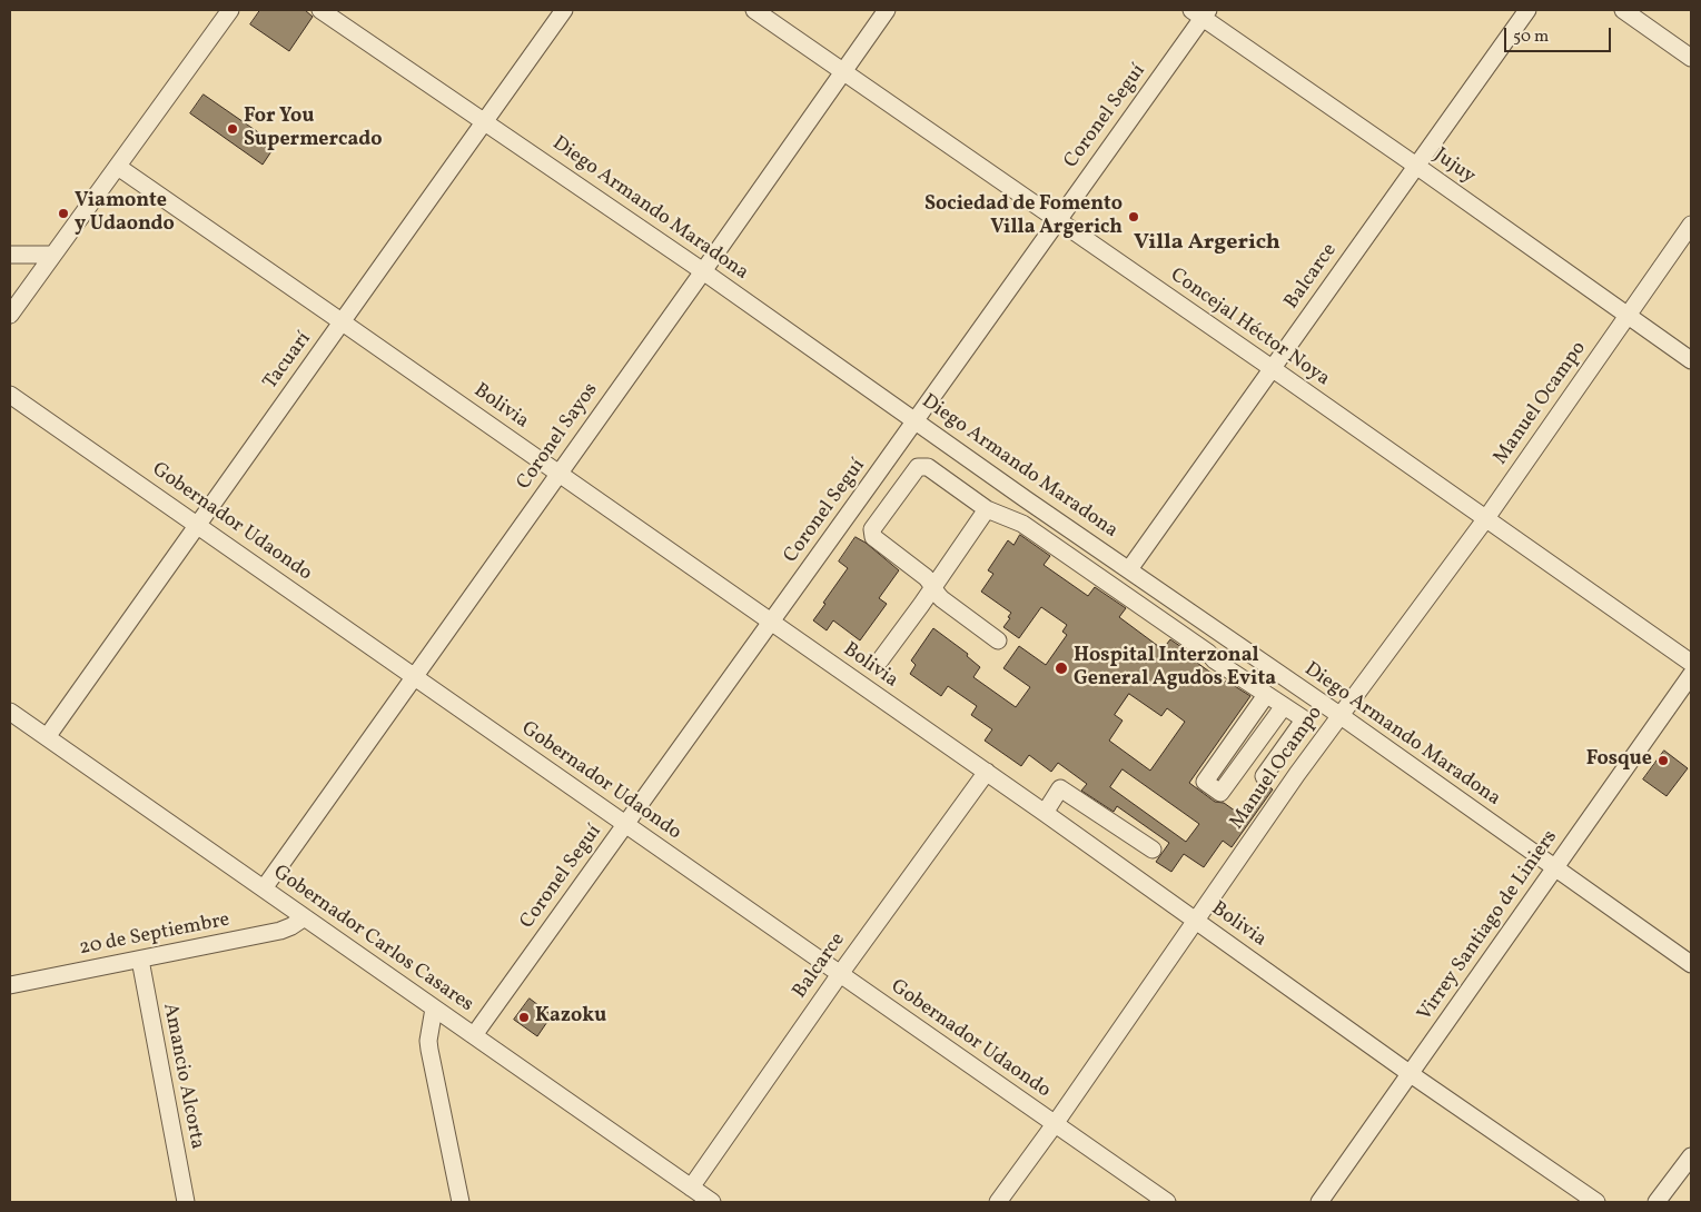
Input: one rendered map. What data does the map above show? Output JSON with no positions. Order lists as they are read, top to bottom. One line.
{"streets":{"street":["Coronel Seguí","Jujuy","Diego Armando Maradona","Balcarce","Concejal Héctor Noya","Tacuarí","Manuel Ocampo","Bolivia","Coronel Sayos","Gobernador Udaondo","Virrey Santiago de Liniers","20 de Septiembre","Gobernador Carlos Casares","Amancio Alcorta"]},"crossings":[["Coronel Seguí","Jujuy"],["Coronel Seguí","Diego Armando Maradona"],["Coronel Seguí","Concejal Héctor Noya"],["Coronel Seguí","Bolivia"],["Coronel Seguí","Gobernador Udaondo"],["Coronel Seguí","Gobernador Carlos Casares"],["Jujuy","Balcarce"],["Jujuy","Manuel Ocampo"],["Diego Armando Maradona","Balcarce"],["Diego Armando Maradona","Tacuarí"],["Diego Armando Maradona","Manuel Ocampo"],["Diego Armando Maradona","Coronel Sayos"],["Diego Armando Maradona","Virrey Santiago de Liniers"],["Balcarce","Concejal Héctor Noya"],["Balcarce","Bolivia"],["Balcarce","Gobernador Udaondo"],["Balcarce","Gobernador Carlos Casares"],["Concejal Héctor Noya","Manuel Ocampo"],["Concejal Héctor Noya","Coronel Sayos"],["Tacuarí","Bolivia"],["Tacuarí","Gobernador Udaondo"],["Tacuarí","Gobernador Carlos Casares"],["Manuel Ocampo","Bolivia"],["Manuel Ocampo","Gobernador Udaondo"],["Bolivia","Coronel Sayos"],["Bolivia","Virrey Santiago de Liniers"],["Coronel Sayos","Gobernador Udaondo"],["Coronel Sayos","Gobernador Carlos Casares"],["20 de Septiembre","Gobernador Carlos Casares"],["20 de Septiembre","Amancio Alcorta"]],"districts":["Villa Argerich"],"places":["For You Supermercado","Viamonte y Udaondo","Sociedad de Fomento Villa Argerich","Hospital Interzonal General Agudos Evita","Fosque","Kazoku"],"scale_bar":"50 m"}
